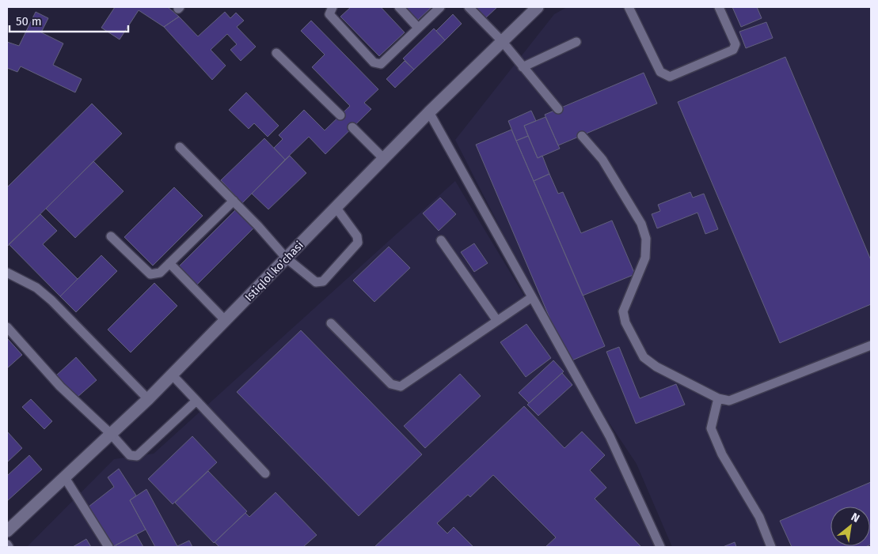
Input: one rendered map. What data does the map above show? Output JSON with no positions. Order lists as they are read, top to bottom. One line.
{"streets":{"main road":["Istiqlol ko'chasi"]},"scale_bar":"50 m","north":"top right"}
